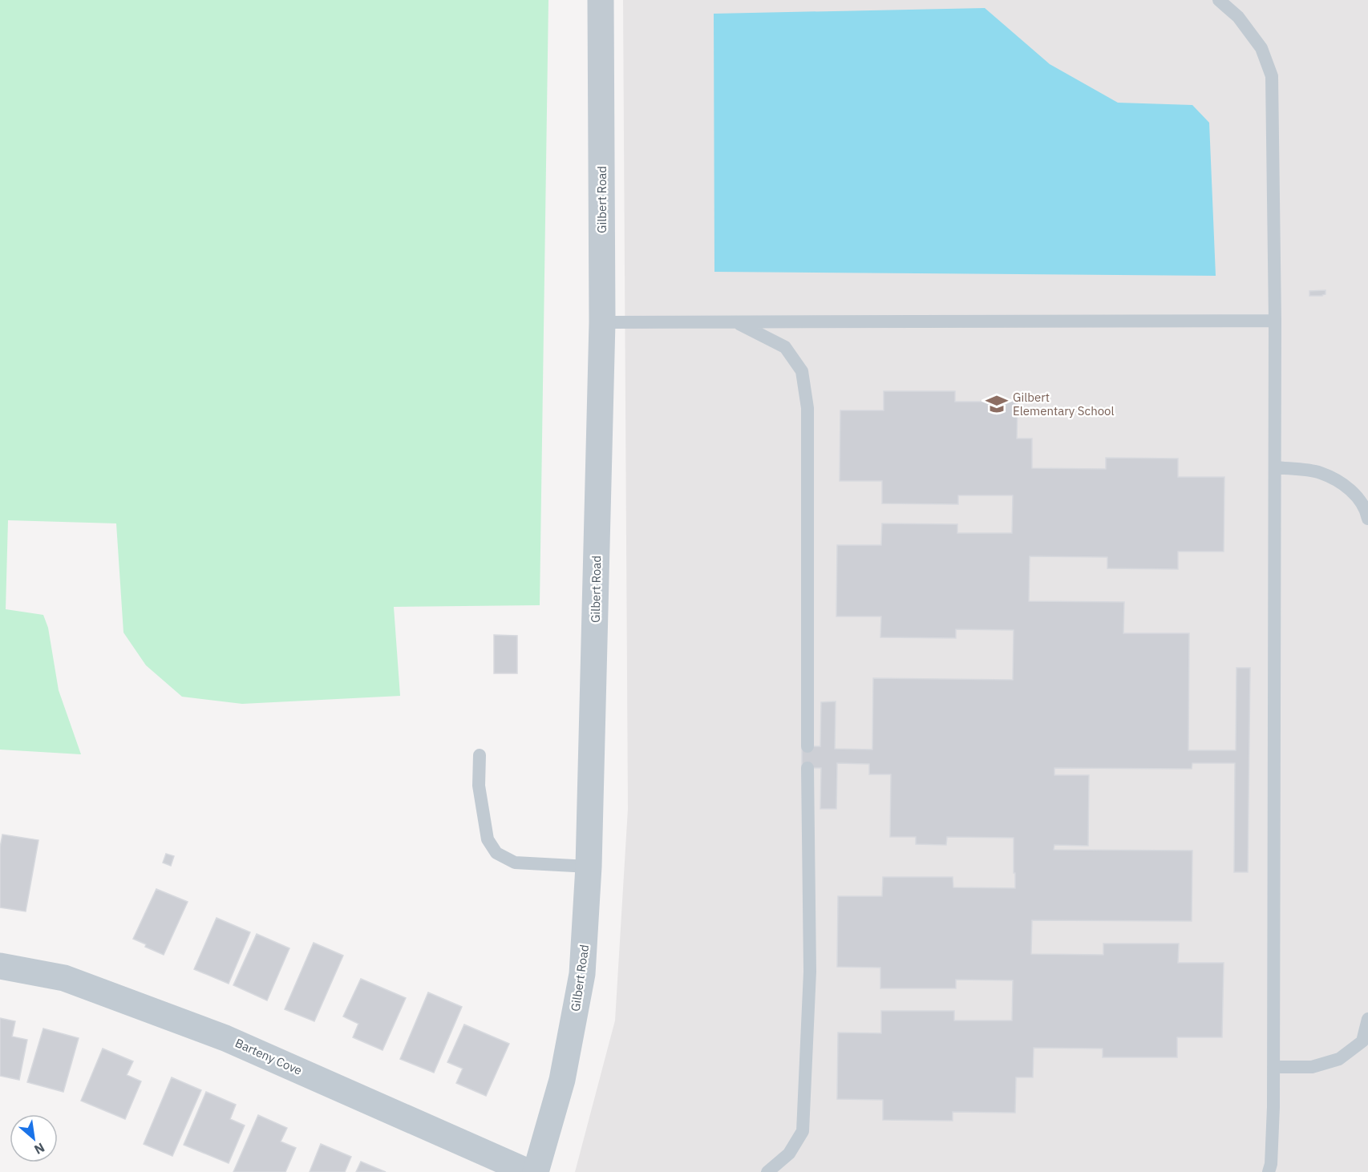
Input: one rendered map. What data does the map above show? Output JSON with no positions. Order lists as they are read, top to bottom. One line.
{"streets":{"street":["Gilbert Road","Barteny Cove"]},"places":{"school or university":["Gilbert Elementary School"]},"north":"bottom right"}
